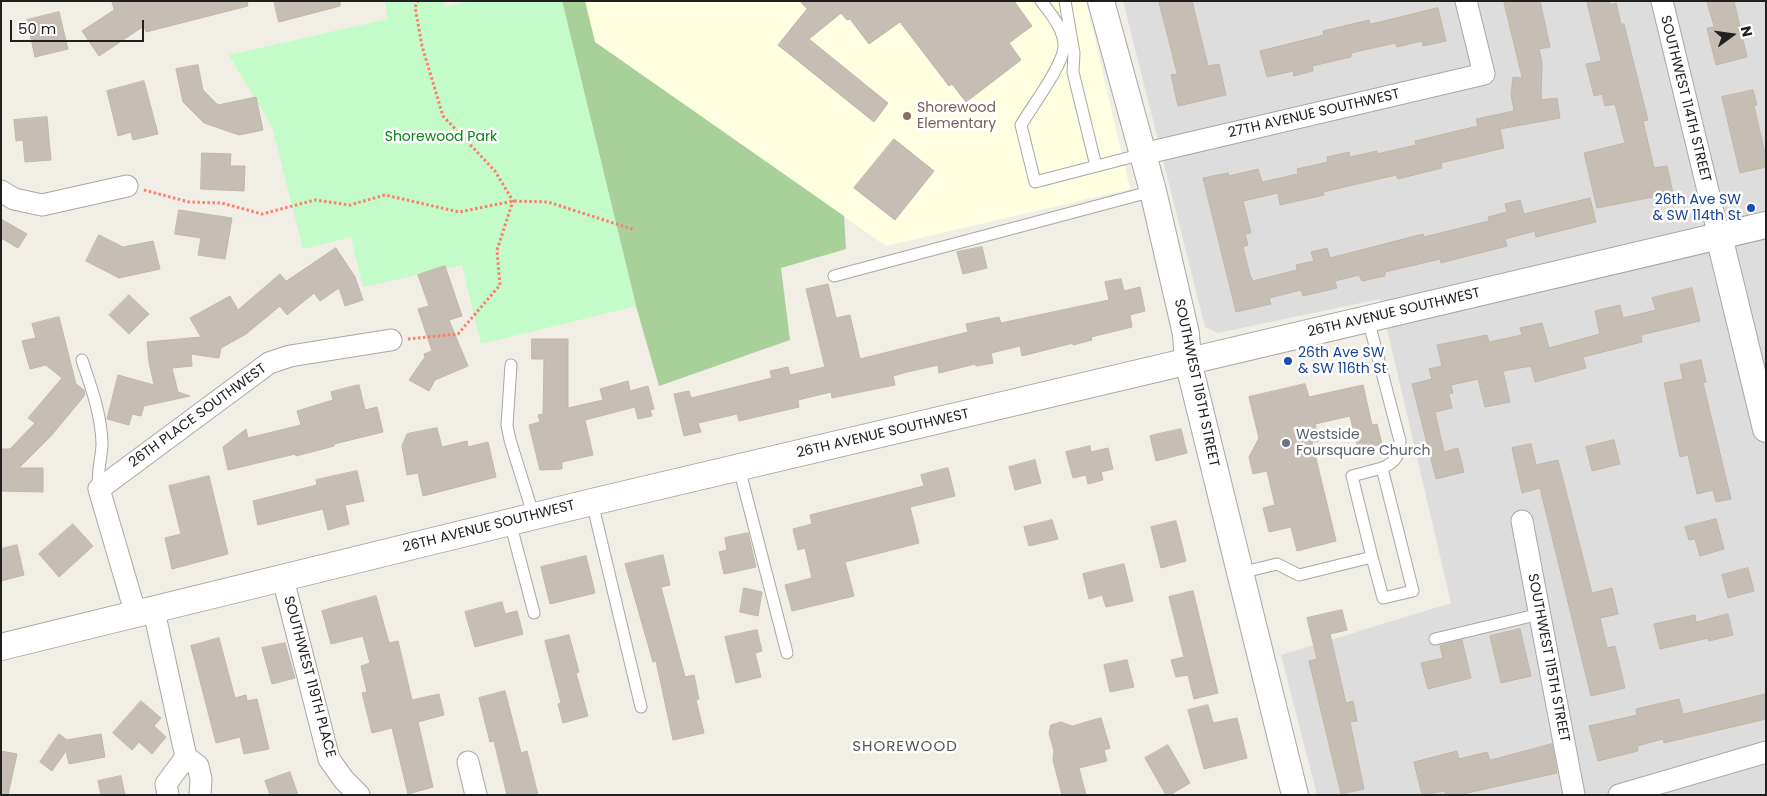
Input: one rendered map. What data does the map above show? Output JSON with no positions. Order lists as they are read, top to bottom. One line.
{"streets":{"street":["SOUTHWEST 114TH STREET","27TH AVENUE SOUTHWEST","26TH AVENUE SOUTHWEST","SOUTHWEST 116TH STREET","26TH PLACE SOUTHWEST","SOUTHWEST 115TH STREET","SOUTHWEST 119TH PLACE"]},"crossings":[["SOUTHWEST 114TH STREET","26TH AVENUE SOUTHWEST"],["27TH AVENUE SOUTHWEST","SOUTHWEST 116TH STREET"],["26TH AVENUE SOUTHWEST","SOUTHWEST 116TH STREET"],["26TH AVENUE SOUTHWEST","SOUTHWEST 119TH PLACE"]],"districts":["SHOREWOOD"],"parks":["Shorewood Park"],"places":["Shorewood Elementary","26th Ave SW & SW 114th St","26th Ave SW & SW 116th St","Westside Foursquare Church"],"scale_bar":"50 m","north":"right"}
